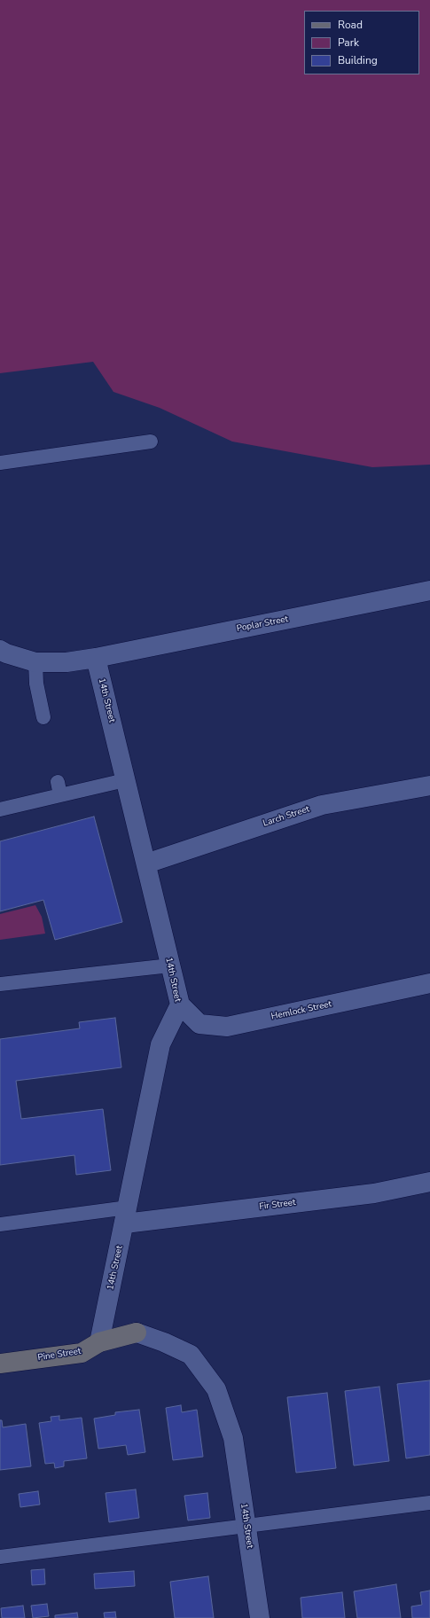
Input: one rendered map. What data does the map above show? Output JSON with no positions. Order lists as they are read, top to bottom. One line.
{"streets":{"street":["Poplar Street","14th Street","Larch Street","Hemlock Street","Fir Street","Pine Street"]},"crossings":[["Poplar Street","14th Street"],["14th Street","Larch Street"],["14th Street","Hemlock Street"],["14th Street","Fir Street"],["14th Street","Pine Street"]],"legend":["Road","Park","Building"]}
